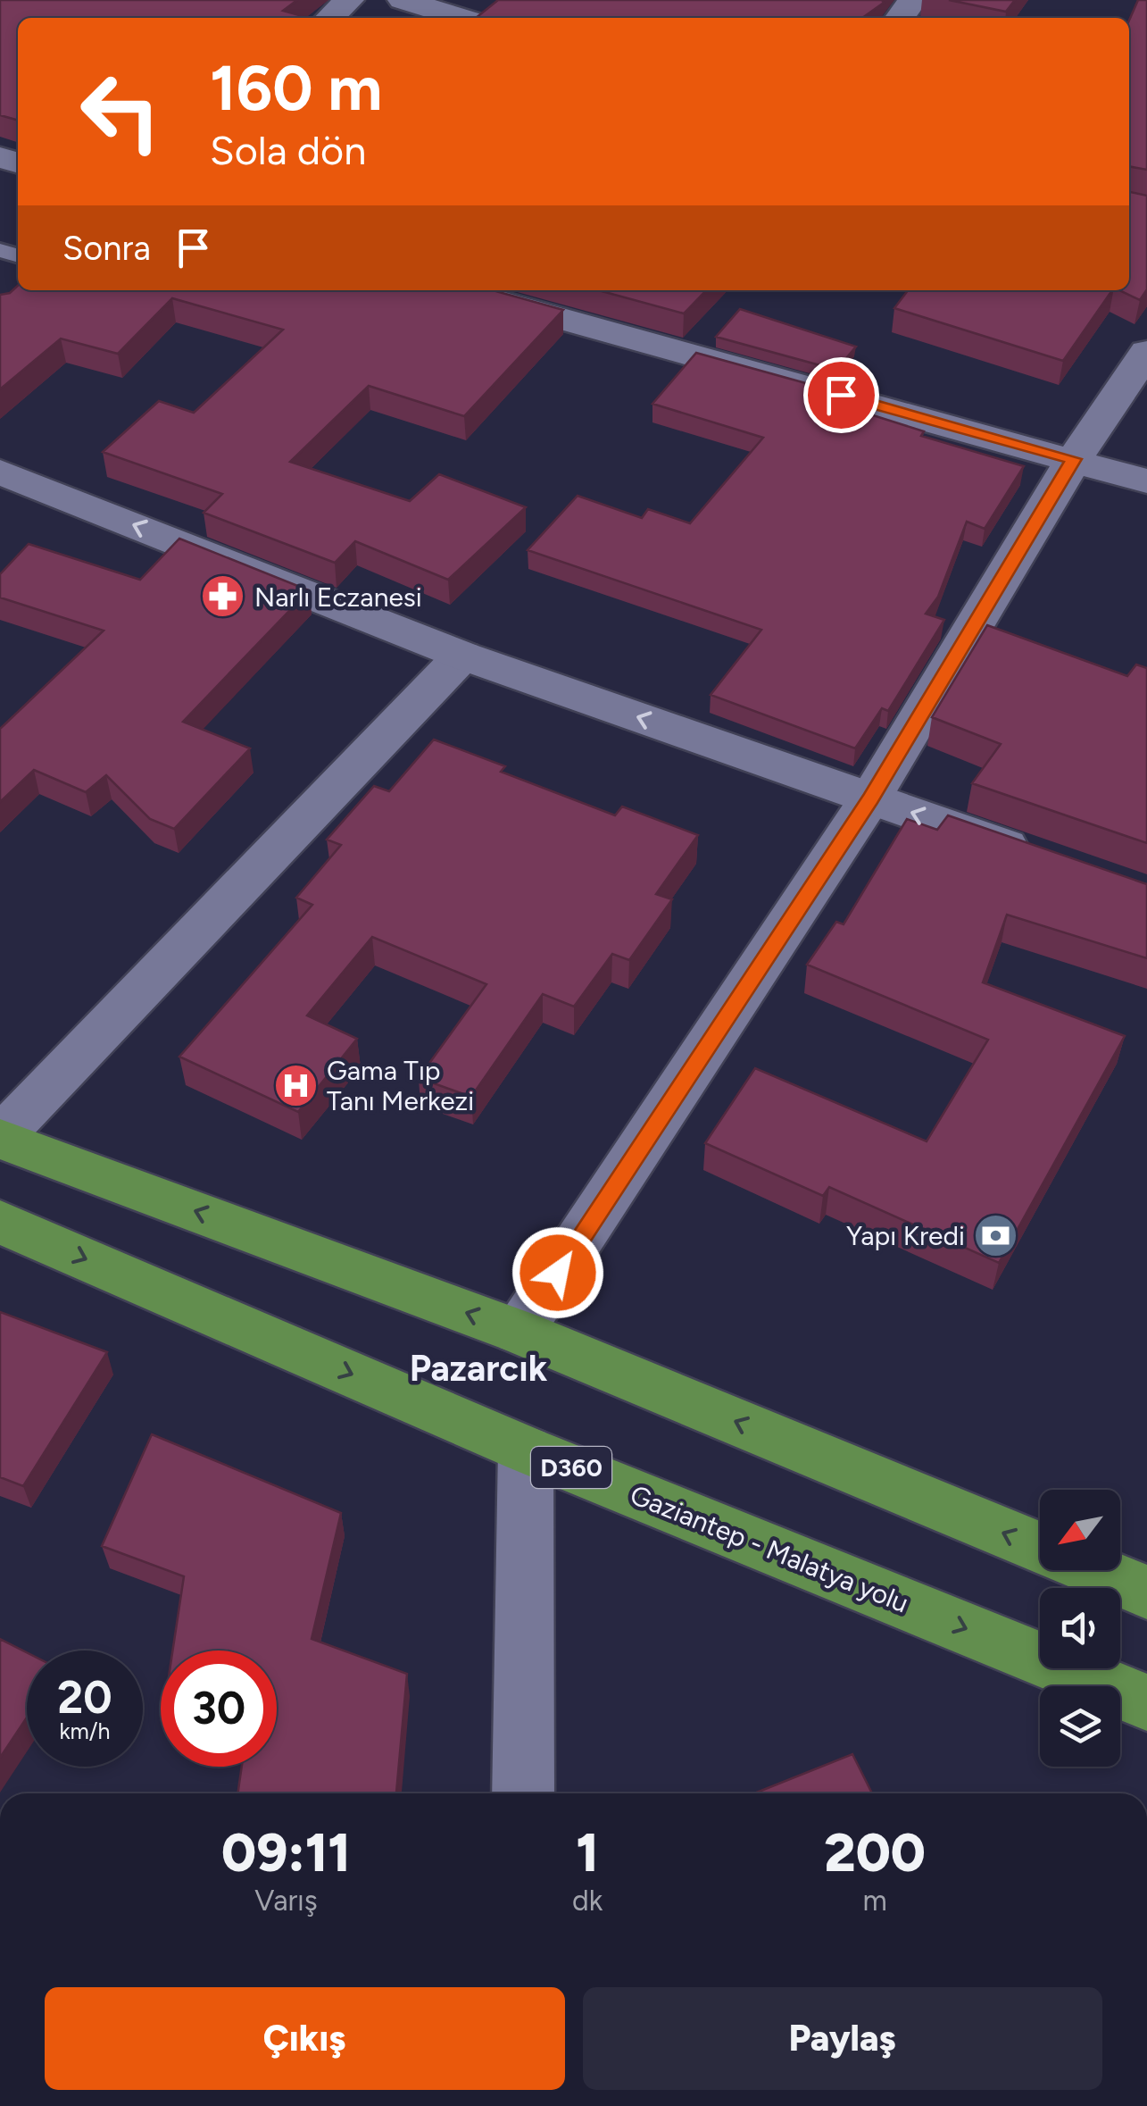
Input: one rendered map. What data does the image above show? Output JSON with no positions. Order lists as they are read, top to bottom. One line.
{"streets":{"highway":["D360","Gaziantep - Malatya yolu"]},"districts":["Pazarcık"],"places":{"pharmacy":["Narlı Eczanesi"],"hospital":["Gama Tıp Tanı Merkezi"],"bank":["Yapı Kredi"]},"north":"bottom left","page":{"turn":["160 m","Sola dön"],"then":"Sonra","speed":"20 km/h","limit":"30","eta":["09:11","Varış","1","dk","200","m"],"buttons":["Çıkış","Paylaş"]}}
